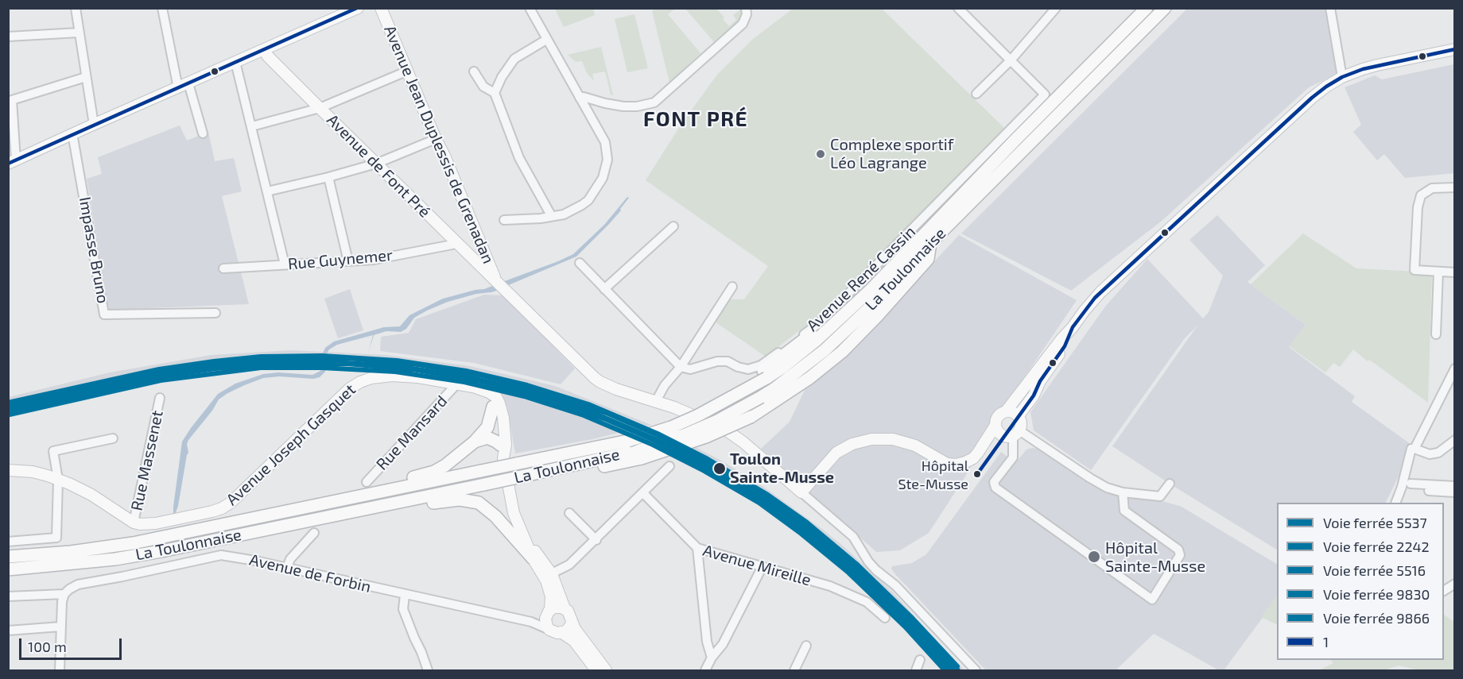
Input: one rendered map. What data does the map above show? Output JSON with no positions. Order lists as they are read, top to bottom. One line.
{"streets":{"highway":["La Toulonnaise"],"main road":["Avenue Jean Duplessis de Grenadan","Avenue de Font Pré","Avenue Joseph Gasquet"],"street":["Impasse Bruno","Rue Guynemer","Avenue René Cassin","Rue Mansard","Rue Massenet","Avenue Mireille","Avenue de Forbin"]},"crossings":[["Avenue Jean Duplessis de Grenadan","Avenue de Font Pré"],["Avenue de Font Pré","Rue Guynemer"],["Rue Mansard","Avenue Joseph Gasquet"],["Avenue Joseph Gasquet","Rue Massenet"],["Avenue Joseph Gasquet","Avenue de Forbin"]],"districts":["FONT PRÉ"],"places":["Complexe sportif Léo Lagrange","Toulon Sainte-Musse","Hôpital Ste-Musse","Hôpital Sainte-Musse"],"lines":["transit line 1","rail line 9866","rail line 5537","rail line 2242","rail line 9830","rail line 5516"],"legend":["Voie ferrée 5537","Voie ferrée 2242","Voie ferrée 5516","Voie ferrée 9830","Voie ferrée 9866","1"],"scale_bar":"100 m"}
